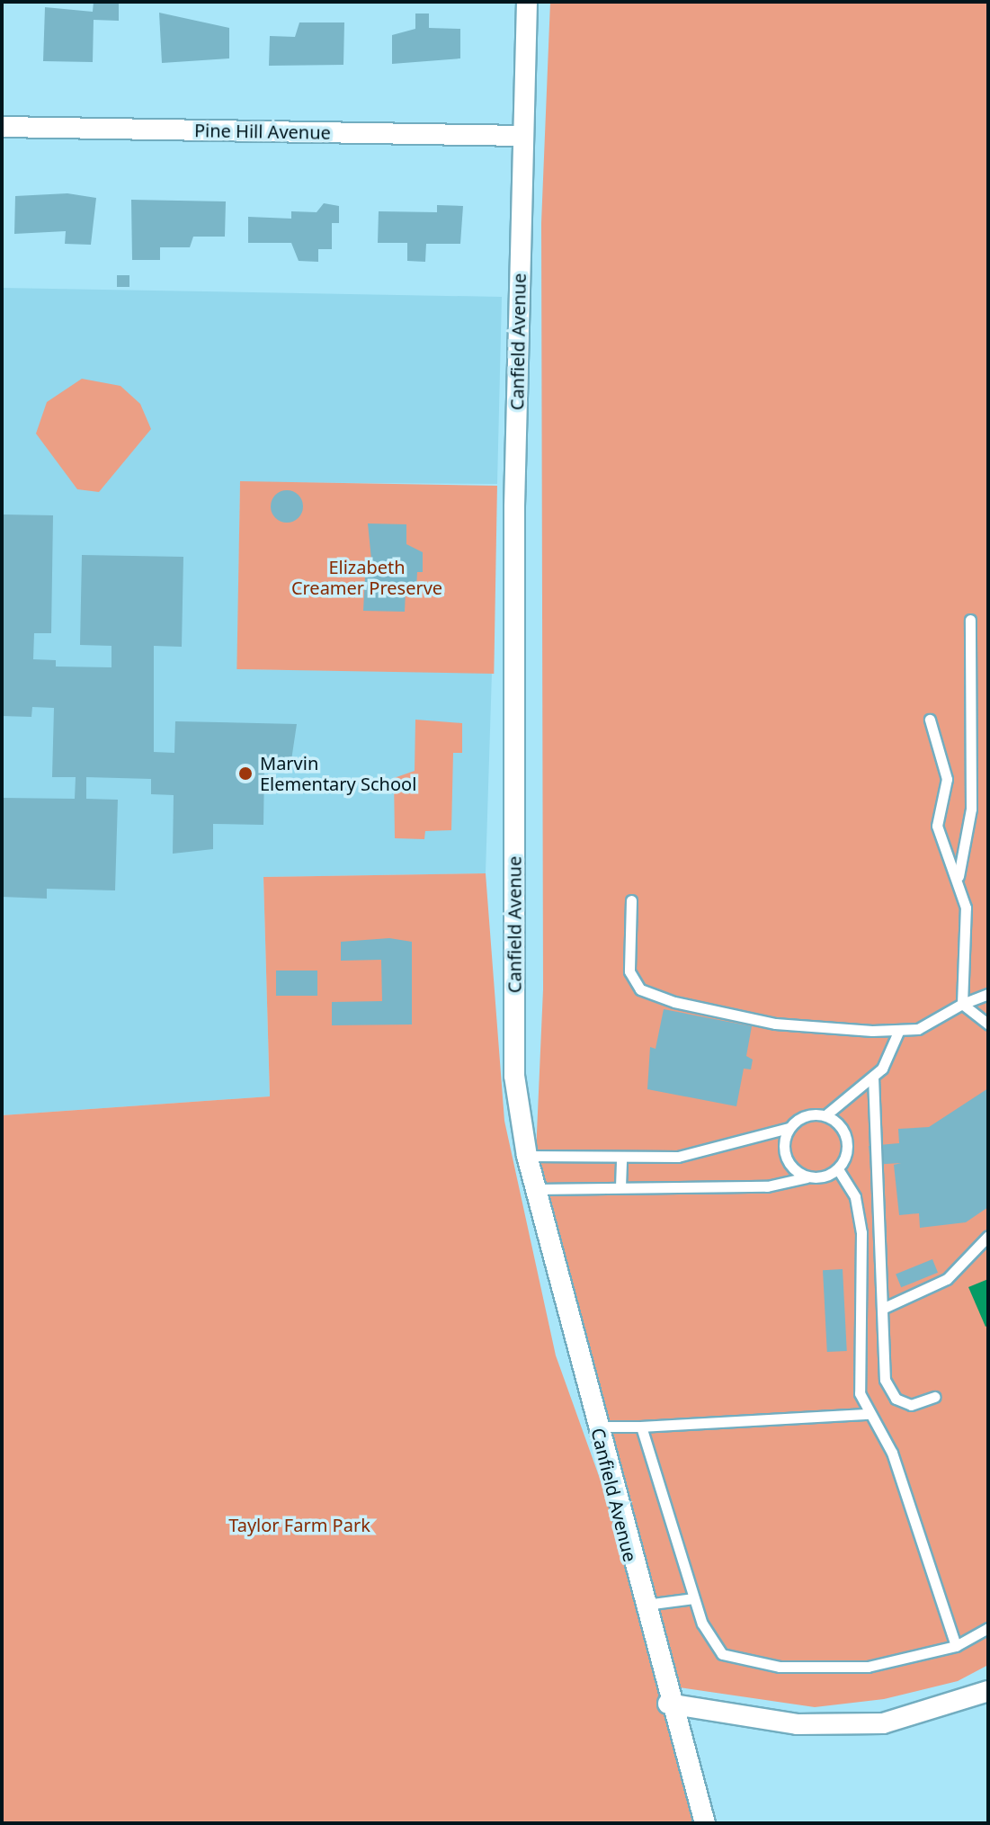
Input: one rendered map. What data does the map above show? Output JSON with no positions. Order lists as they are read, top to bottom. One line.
{"streets":{"street":["Pine Hill Avenue","Canfield Avenue"]},"crossings":[["Pine Hill Avenue","Canfield Avenue"]],"parks":["Elizabeth Creamer Preserve","Taylor Farm Park"],"places":["Marvin Elementary School"]}
